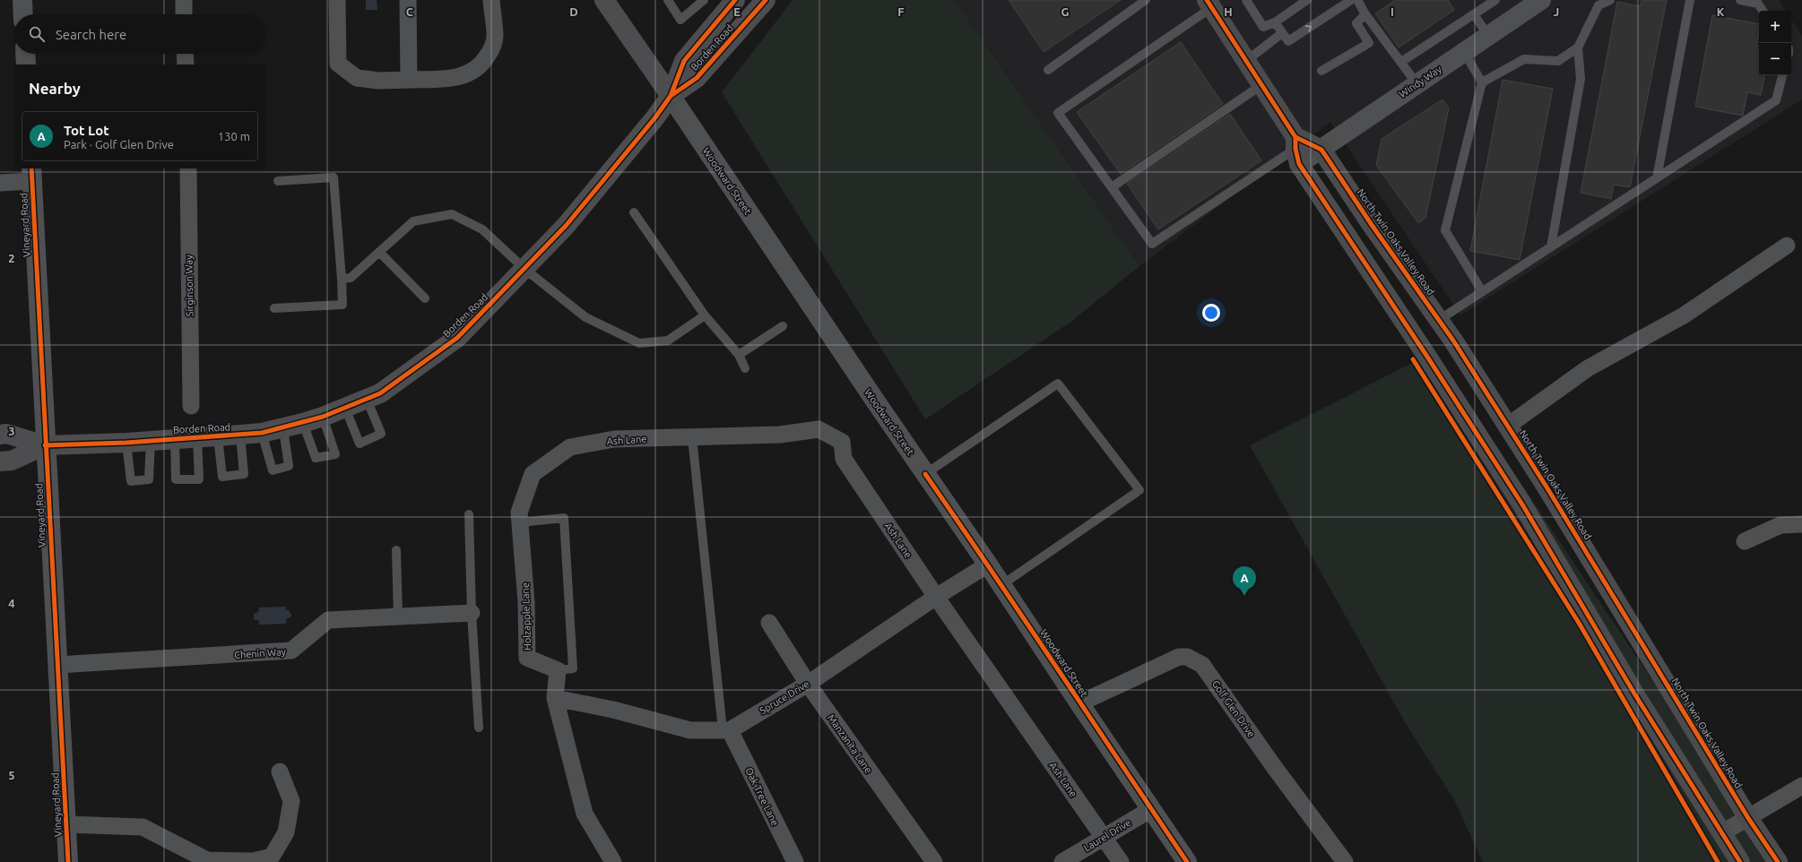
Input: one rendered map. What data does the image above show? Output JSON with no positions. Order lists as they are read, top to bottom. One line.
{"streets":{"main road":["Borden Road","Woodward Street","North Twin Oaks Valley Road"],"street":["Windy Way","Vineyard Road","Sirginson Way","Ash Lane","Holzapple Lane","Chenin Way","Spruce Drive","Golf Glen Drive","Manzanita Lane","Oak Tree Lane","Laurel Drive"]},"crossings":[["Borden Road","Woodward Street"],["Borden Road","Vineyard Road"],["Windy Way","North Twin Oaks Valley Road"],["Woodward Street","Spruce Drive"],["Woodward Street","Golf Glen Drive"],["Woodward Street","Laurel Drive"],["Vineyard Road","Chenin Way"],["Ash Lane","Holzapple Lane"],["Ash Lane","Spruce Drive"],["Ash Lane","Laurel Drive"],["Spruce Drive","Manzanita Lane"],["Spruce Drive","Oak Tree Lane"]],"page":{"map_buttons":["+","−"],"search":"Search here","heading":"Nearby","list":[{"mark":"A","name":"Tot Lot","note":"Park · Golf Glen Drive","value":"130 m"}],"pins":"A"},"grid":{"columns":["C","D","E","F","G","H","I","J","K"],"rows":["2","3","4","5"]}}
